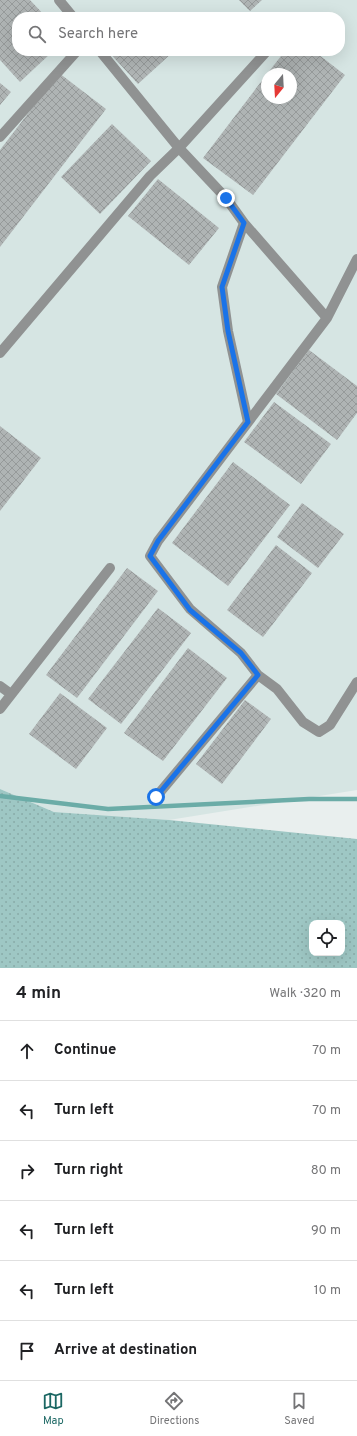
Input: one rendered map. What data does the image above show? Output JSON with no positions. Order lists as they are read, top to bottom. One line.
{"north":"bottom","page":{"search":"Search here","heading":["4 min","Walk · 320 m"],"list":[["Continue","70 m"],["Turn left","70 m"],["Turn right","80 m"],["Turn left","90 m"],["Turn left","10 m"],"Arrive at destination"],"nav":["Map","Directions","Saved"]}}
